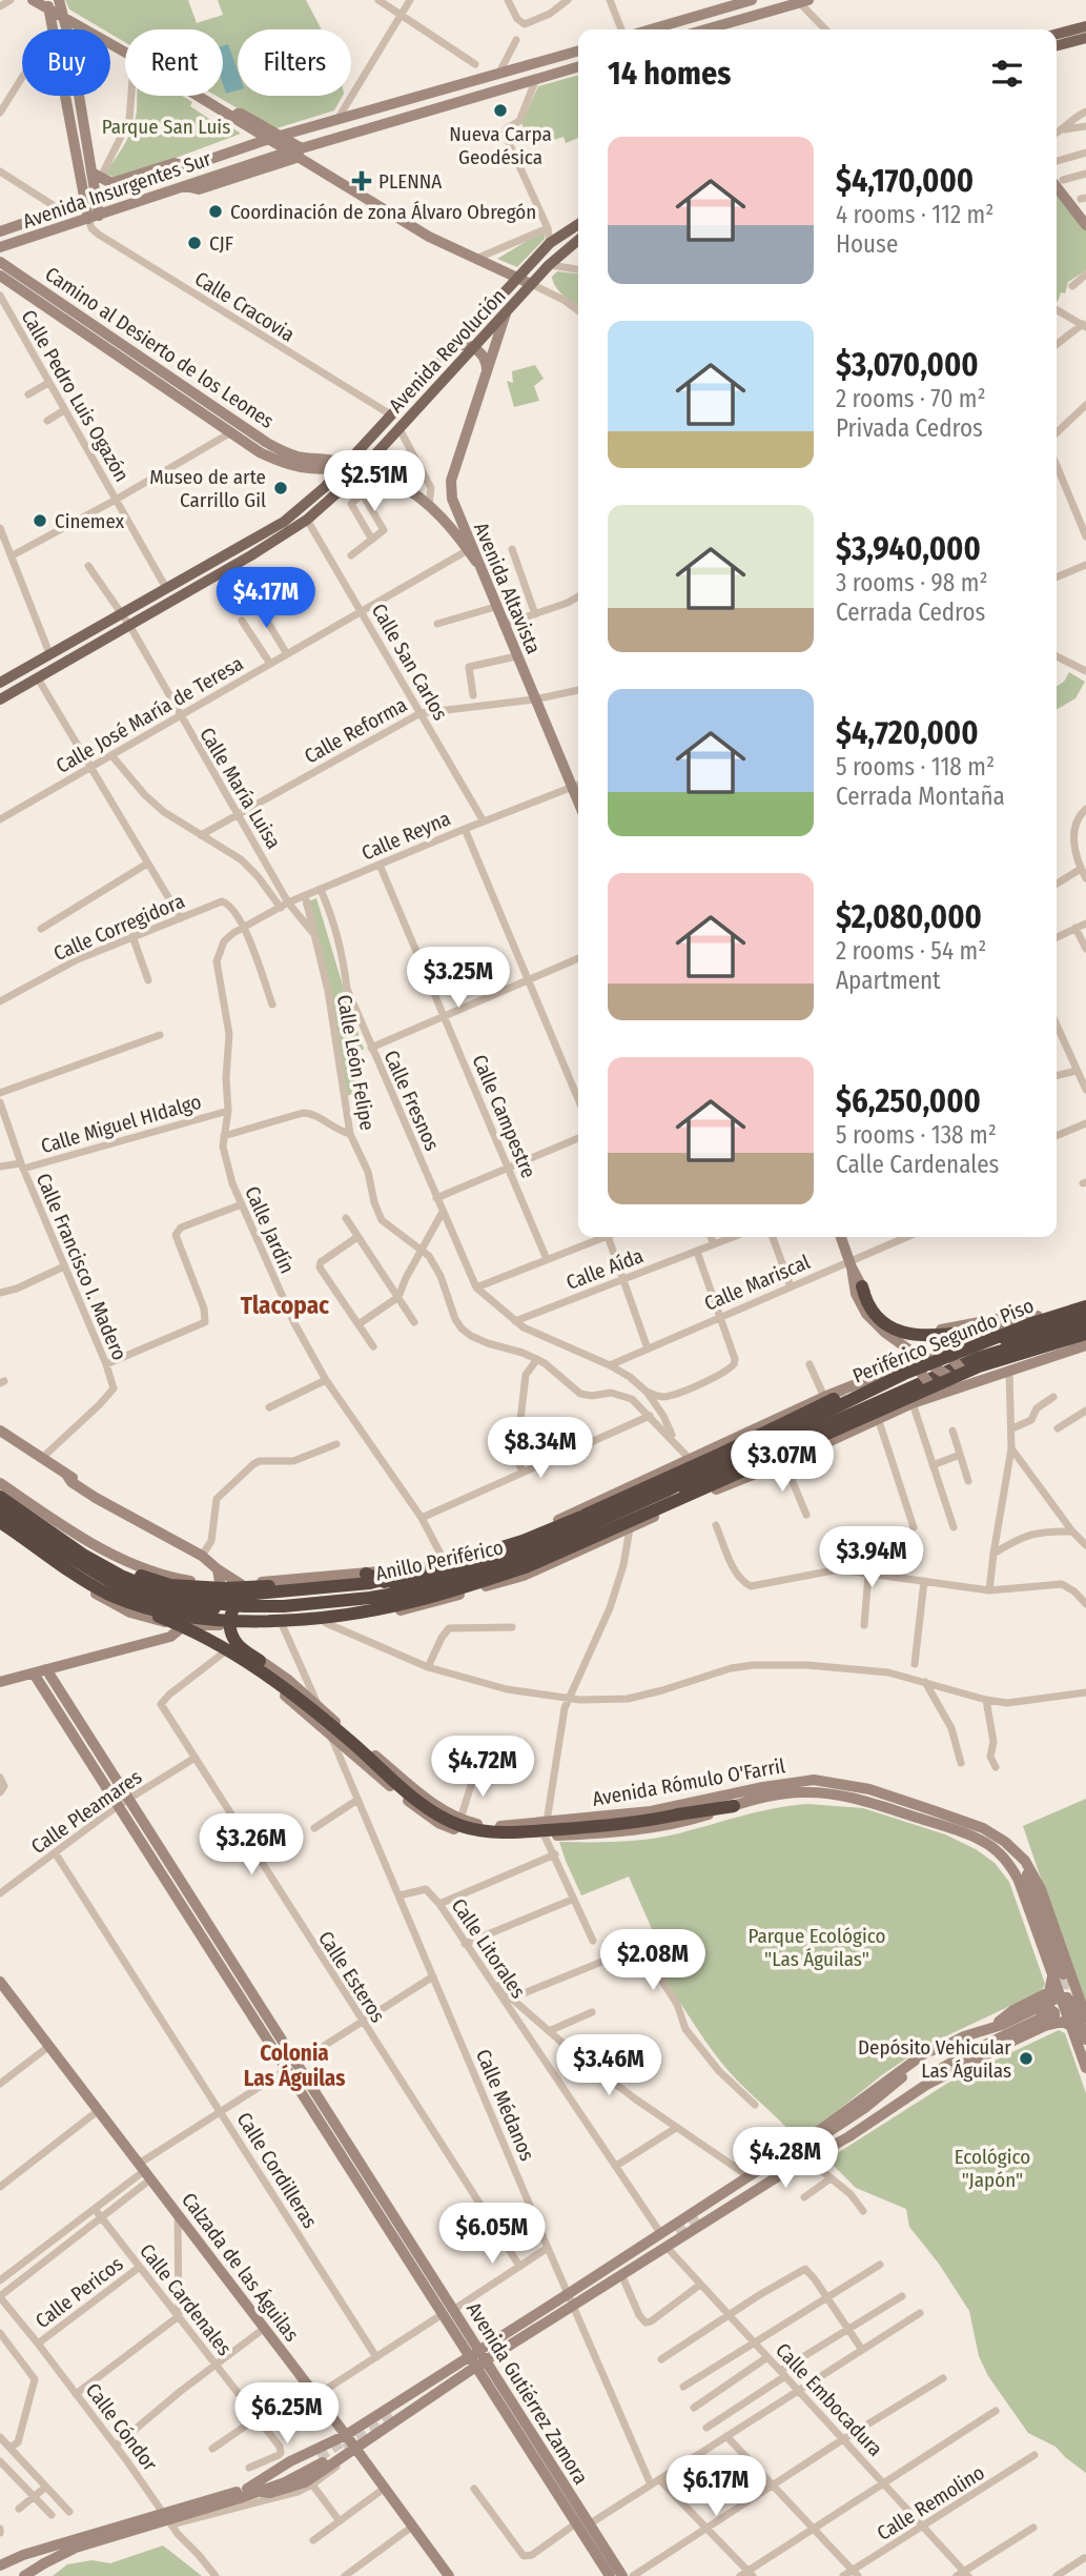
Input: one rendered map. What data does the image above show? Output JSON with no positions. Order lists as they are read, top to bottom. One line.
{"streets":{"highway":["Periférico Segundo Piso","Anillo Periférico"],"main road":["Avenida Insurgentes Sur","Camino al Desierto de los Leones","Avenida Revolución","Avenida Altavista","Avenida Rómulo O'Farril","Calzada de las Águilas","Avenida Gutiérrez Zamora"],"street":["Calle Cracovia","Calle Pedro Luis Ogazón","Calle San Carlos","Calle José María de Teresa","Calle Reforma","Calle María Luisa","Calle Reyna","Calle Corregidora","Calle León Felipe","Calle Fresnos","Calle Campestre","Calle Miguel HIdalgo","Calle Jardín","Calle Francisco I. Madero","Calle Aída","Calle Mariscal","Calle Pleamares","Calle Litorales","Calle Esteros","Calle Médanos","Calle Cordilleras","Calle Pericos","Calle Cardenales","Calle Embocadura","Calle Cóndor","Calle Remolino"]},"crossings":[["Avenida Insurgentes Sur","Calle Cracovia"],["Calle Cracovia","Avenida Revolución"],["Camino al Desierto de los Leones","Avenida Revolución"],["Camino al Desierto de los Leones","Avenida Altavista"],["Camino al Desierto de los Leones","Calle José María de Teresa"],["Avenida Revolución","Calle Pedro Luis Ogazón"],["Avenida Revolución","Calle San Carlos"],["Avenida Revolución","Calle María Luisa"],["Avenida Altavista","Calle Reforma"],["Avenida Altavista","Calle Reyna"],["Calle San Carlos","Calle José María de Teresa"],["Calle San Carlos","Calle Reforma"],["Calle San Carlos","Calle Reyna"],["Calle José María de Teresa","Calle María Luisa"],["Calle José María de Teresa","Calle León Felipe"],["Calle Reforma","Calle María Luisa"],["Calle Reforma","Calle León Felipe"],["Calle María Luisa","Calle Reyna"],["Calle María Luisa","Calle León Felipe"],["Calle Reyna","Calle Corregidora"],["Calle Reyna","Calle León Felipe"],["Calle Reyna","Calle Fresnos"],["Calle Reyna","Calle Campestre"],["Calle Reyna","Calle Jardín"],["Calle Corregidora","Calle Jardín"],["Calle Miguel HIdalgo","Calle Jardín"],["Calle Miguel HIdalgo","Calle Francisco I. Madero"],["Periférico Segundo Piso","Anillo Periférico"],["Avenida Rómulo O'Farril","Calle Esteros"],["Avenida Rómulo O'Farril","Calle Médanos"],["Calle Pleamares","Calle Esteros"],["Calle Pleamares","Calle Cordilleras"],["Calle Pleamares","Avenida Gutiérrez Zamora"],["Calle Litorales","Calle Médanos"],["Calle Pericos","Calle Cardenales"],["Calle Pericos","Calle Cóndor"],["Calle Embocadura","Calle Remolino"]],"districts":["Tlacopac","Colonia Las Águilas"],"parks":["Parque San Luis","Parque Ecológico \"Las Águilas\"","Ecológico \"Japón\""],"places":{"other":["Nueva Carpa Geodésica","Coordinación de zona Álvaro Obregón","CJF","Museo de arte Carrillo Gil","Cinemex","Depósito Vehicular Las Águilas"],"health":["PLENNA"]},"page":{"chip":["Buy","Rent","Filters"],"heading":"14 homes","list":[{"name":"$4,170,000","note":"4 rooms · 112 m² · House"},{"name":"$3,070,000","note":"2 rooms · 70 m² · Privada Cedros"},{"name":"$3,940,000","note":"3 rooms · 98 m² · Cerrada Cedros"},{"name":"$4,720,000","note":"5 rooms · 118 m² · Cerrada Montaña"},{"name":"$2,080,000","note":"2 rooms · 54 m² · Apartment"},{"name":"$6,250,000","note":"5 rooms · 138 m² · Calle Cardenales"}],"price":["$2.51M","$4.17M","$3.25M","$8.34M","$3.07M","$3.94M","$4.72M","$3.26M","$2.08M","$3.46M","$4.28M","$6.05M","$6.25M","$6.17M"]}}
